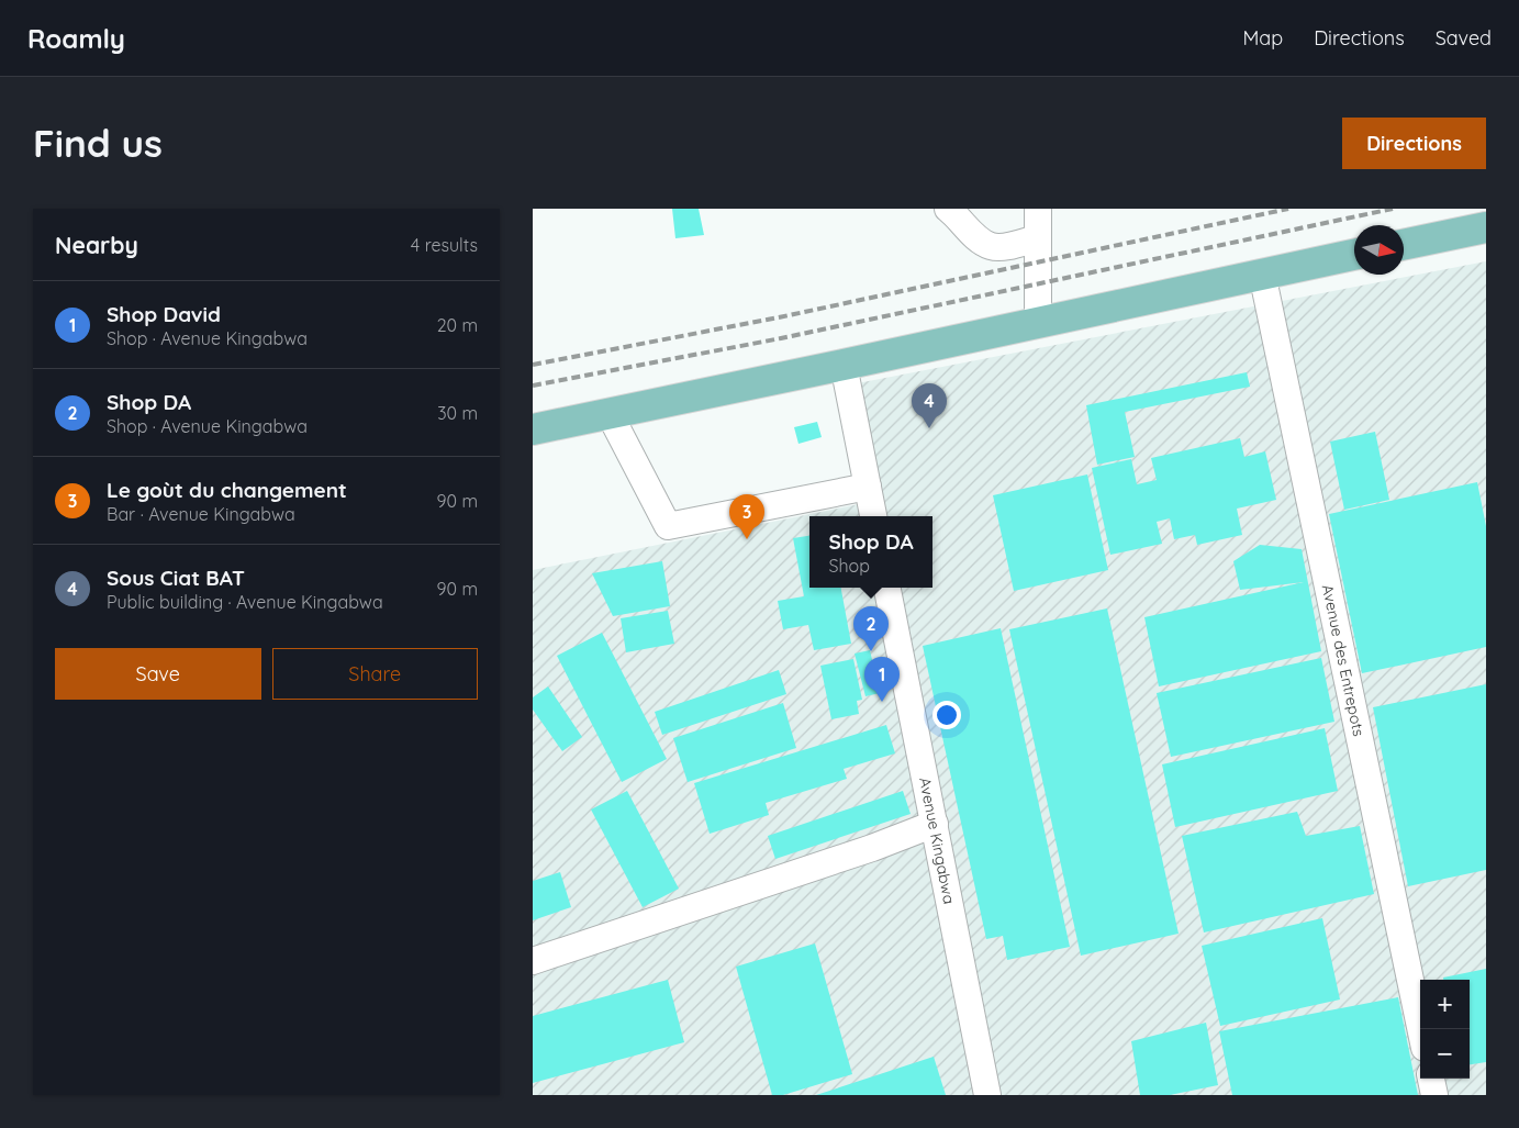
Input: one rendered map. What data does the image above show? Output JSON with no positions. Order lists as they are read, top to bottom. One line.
{"streets":{"street":["Avenue des Entrepots","Avenue Kingabwa"]},"north":"right","page":{"header":"Roamly","nav":["Map","Directions","Saved"],"buttons":["Directions",["Save","Share"]],"title":"Find us","heading":["Nearby","4 results"],"list":[{"mark":"1","name":"Shop David","note":"Shop · Avenue Kingabwa","value":"20 m"},{"mark":"2","name":"Shop DA","note":"Shop · Avenue Kingabwa","value":"30 m"},{"mark":"3","name":"Le goùt du changement","note":"Bar · Avenue Kingabwa","value":"90 m"},{"mark":"4","name":"Sous Ciat BAT","note":"Public building · Avenue Kingabwa","value":"90 m"}],"pins":["4","3","2","1"],"popup":["Shop DA","Shop"],"map_buttons":["+","−"]}}
